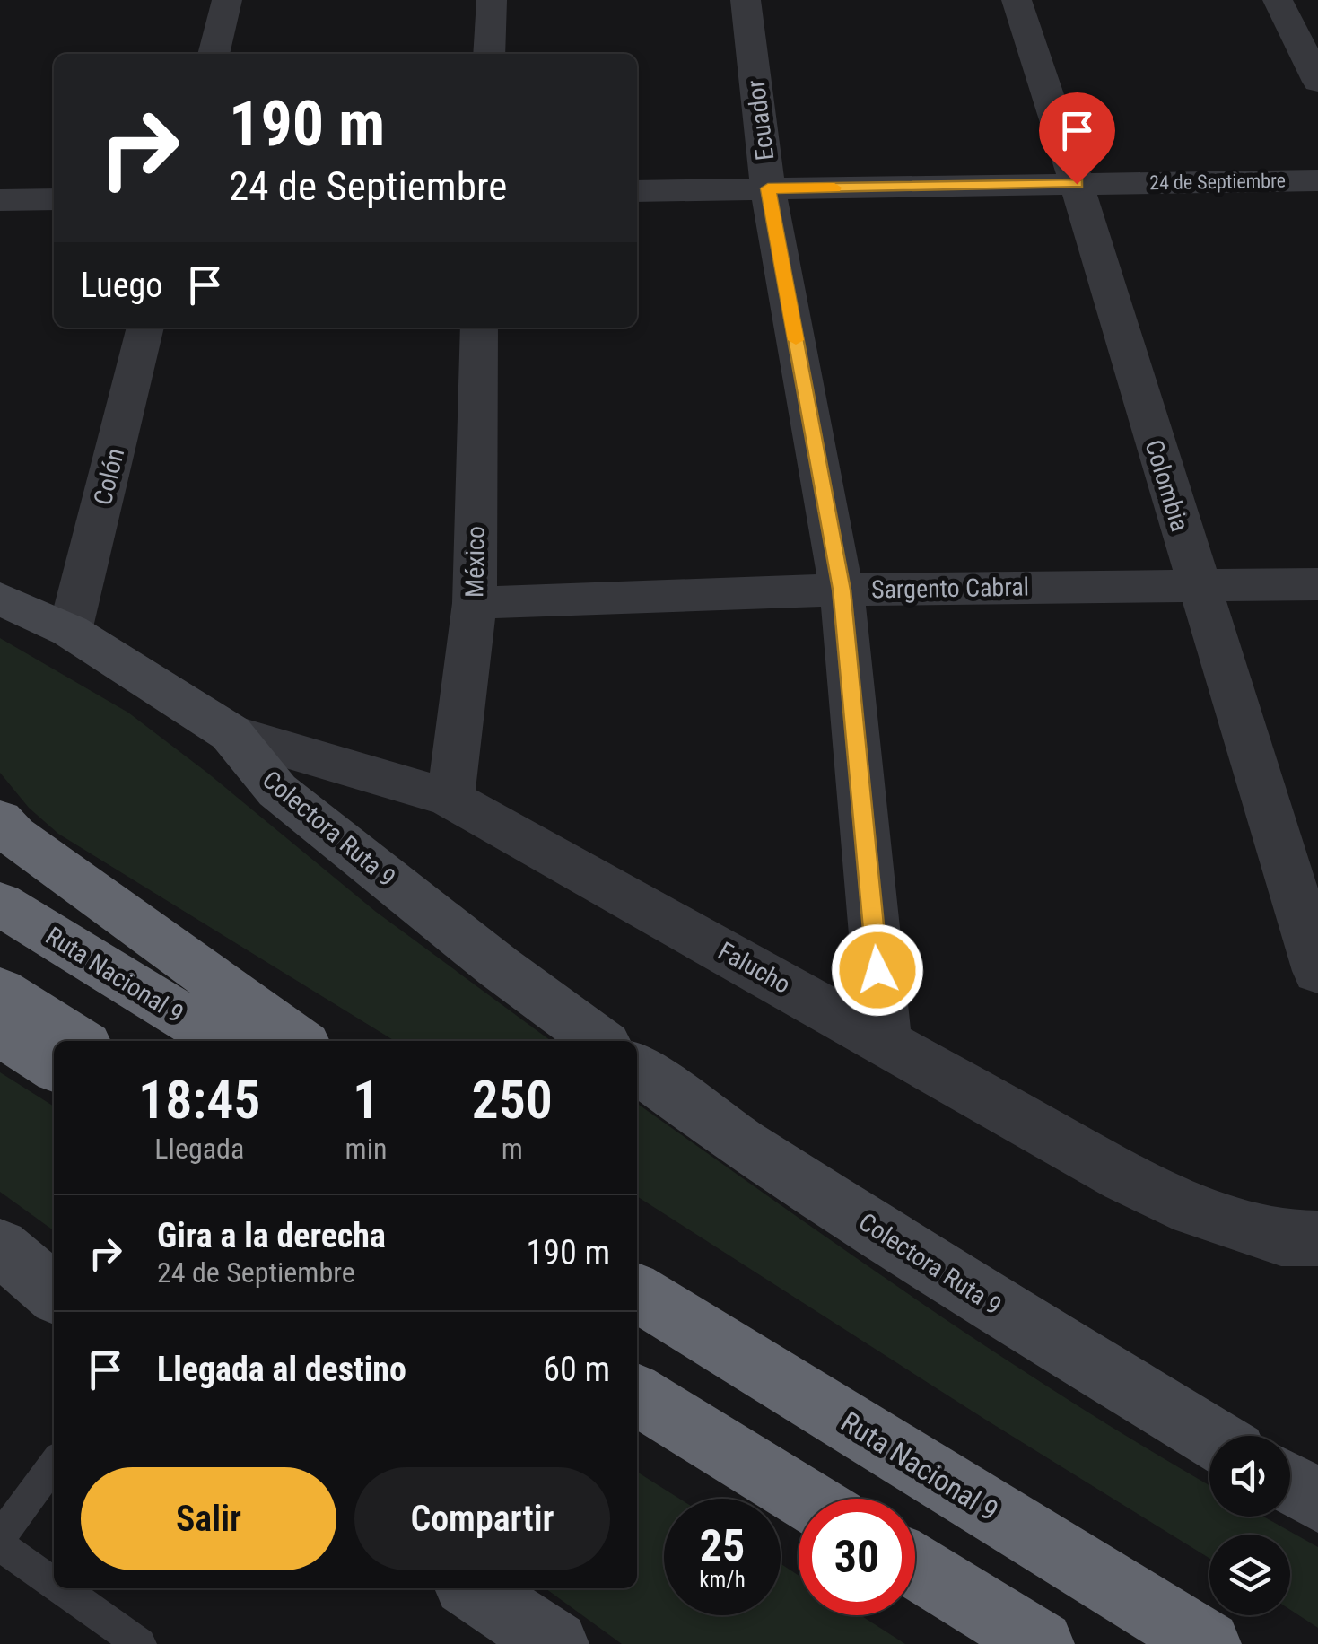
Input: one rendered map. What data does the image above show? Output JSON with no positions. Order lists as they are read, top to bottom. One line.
{"streets":{"highway":["Ruta Nacional 9"],"street":["Ecuador","24 de Septiembre","Colón","Colombia","México","Sargento Cabral","Colectora Ruta 9","Falucho"]},"crossings":[["Ecuador","24 de Septiembre"],["Ecuador","Sargento Cabral"],["Ecuador","Falucho"],["24 de Septiembre","Colombia"],["Colón","Colectora Ruta 9"],["Colombia","Sargento Cabral"],["México","Sargento Cabral"],["México","Falucho"],["Colectora Ruta 9","Falucho"]],"page":{"turn":["190 m","24 de Septiembre"],"then":"Luego","eta":["18:45","Llegada","1","min","250","m"],"list":[{"name":"Gira a la derecha","note":"24 de Septiembre","value":"190 m"},{"name":"Llegada al destino","value":"60 m"}],"buttons":["Salir","Compartir"],"speed":"25 km/h","limit":"30"}}
